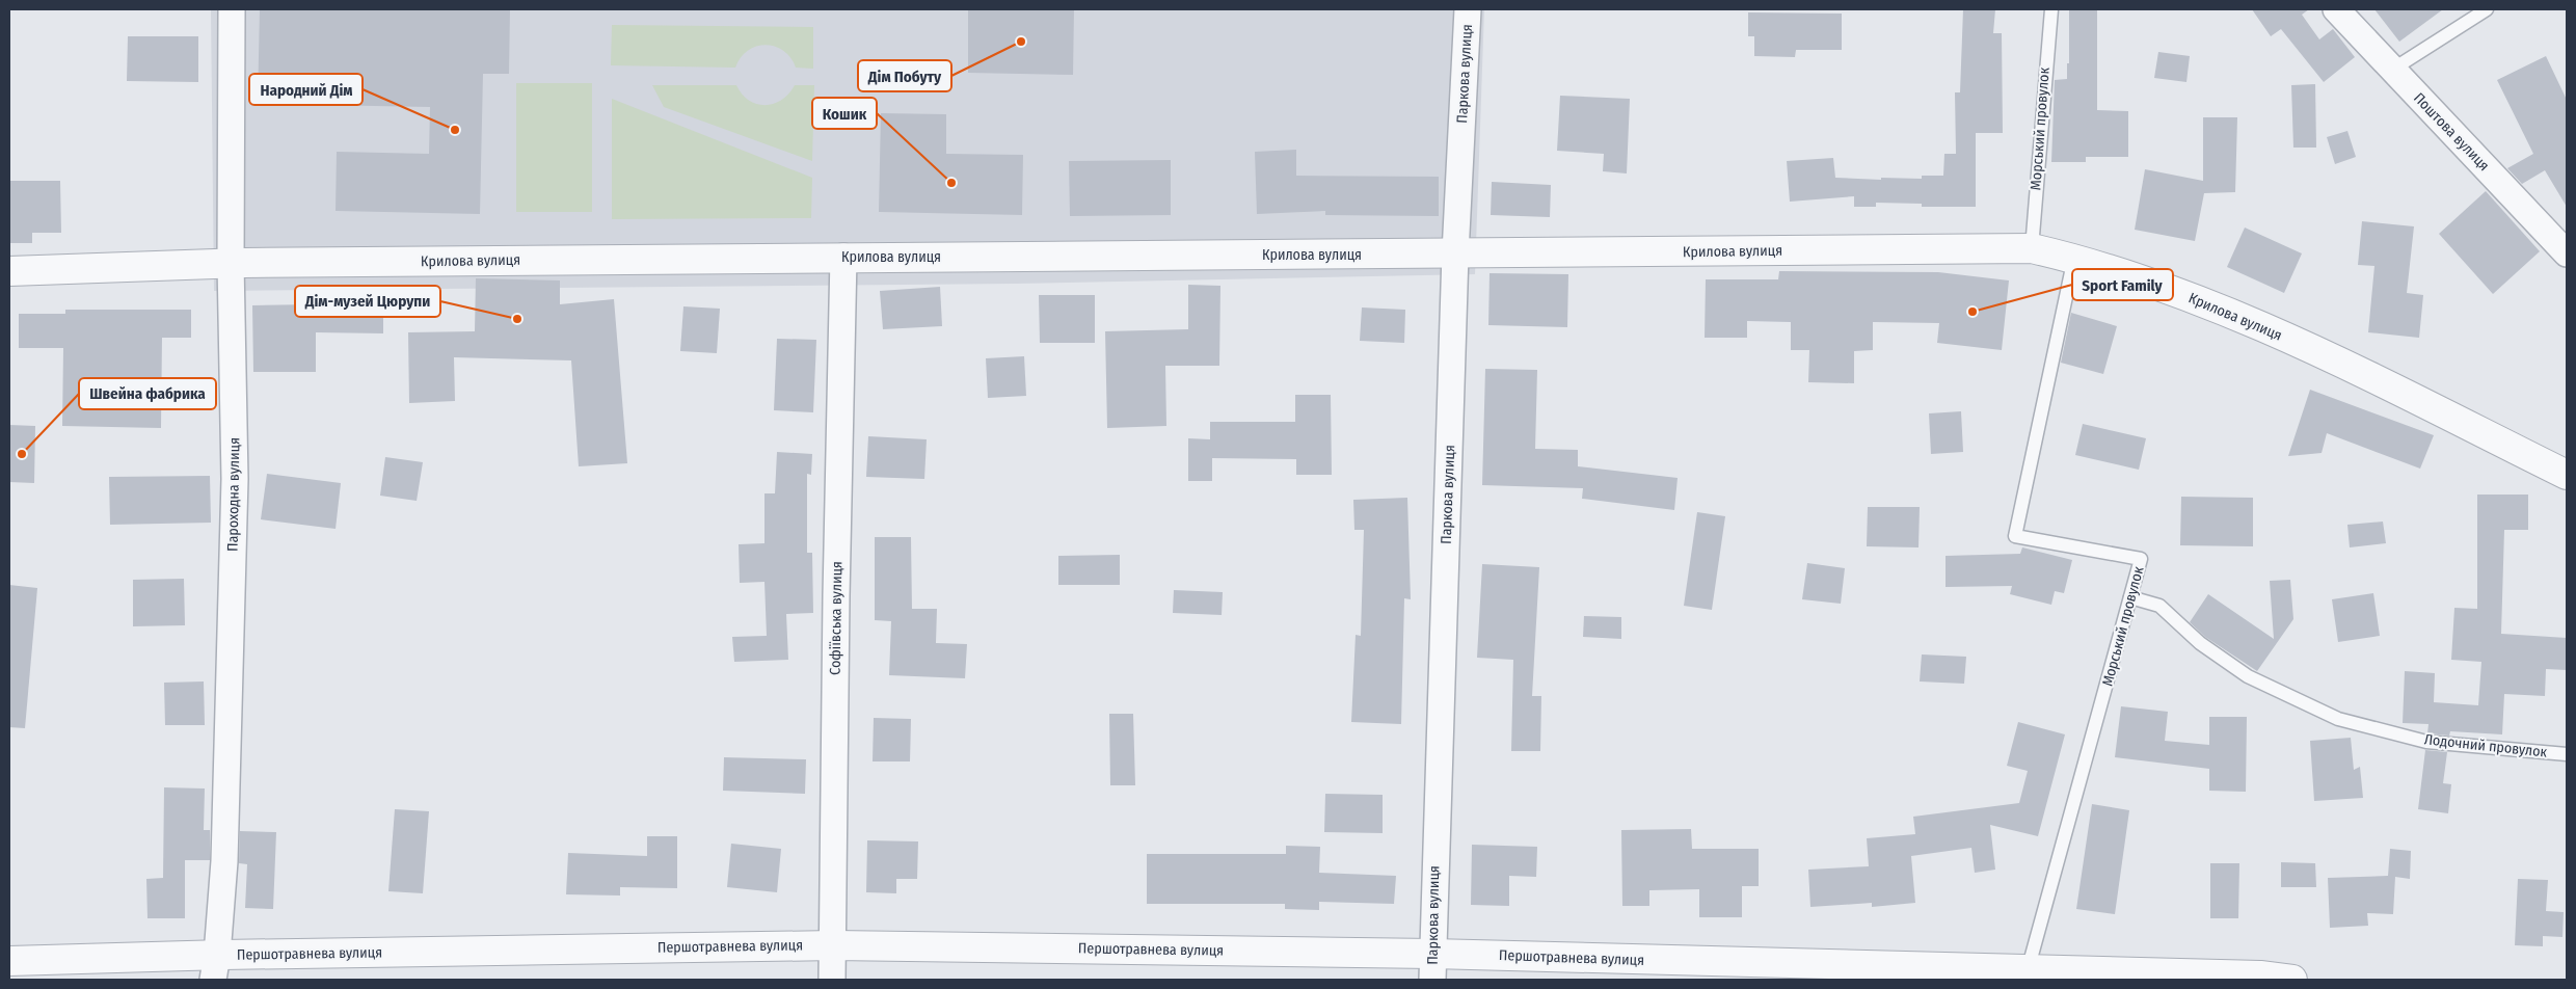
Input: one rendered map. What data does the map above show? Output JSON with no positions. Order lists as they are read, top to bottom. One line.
{"streets":{"street":["Паркова вулиця","Поштова вулиця","Крилова вулиця","Пароходна вулиця","Софіївська вулиця","Першотравнева вулиця"],"lane":["Морський провулок","Лодочний провулок"]},"crossings":[["Паркова вулиця","Крилова вулиця"],["Паркова вулиця","Першотравнева вулиця"],["Морський провулок","Крилова вулиця"],["Морський провулок","Лодочний провулок"],["Морський провулок","Першотравнева вулиця"],["Крилова вулиця","Пароходна вулиця"],["Крилова вулиця","Софіївська вулиця"],["Пароходна вулиця","Першотравнева вулиця"],["Софіївська вулиця","Першотравнева вулиця"]],"places":["Дім Побуту","Народний Дім","Кошик","Sport Family","Дім-музей Цюрупи","Швейна фабрика"]}
